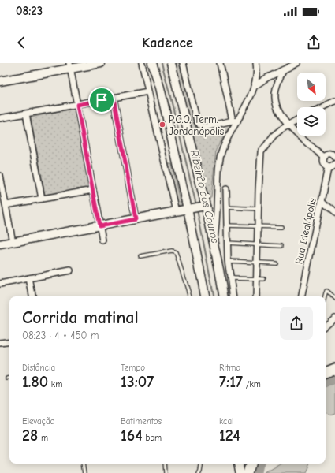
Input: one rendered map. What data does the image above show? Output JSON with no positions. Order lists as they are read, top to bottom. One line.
{"streets":{"street":["Rua Idealópolis"]},"water":["Ribeirão dos Couros"],"places":["P.C.O. Term. Jordanópolis"],"north":"bottom right","page":{"status":"08:23","header":"Kadence","heading":["Corrida matinal","08:23 · 4 × 450 m"],"stats":[["Distância","1.80 km"],["Tempo","13:07"],["Ritmo","7:17 /km"],["Elevação","28 m"],["Batimentos","164 bpm"],["kcal","124"]]}}
